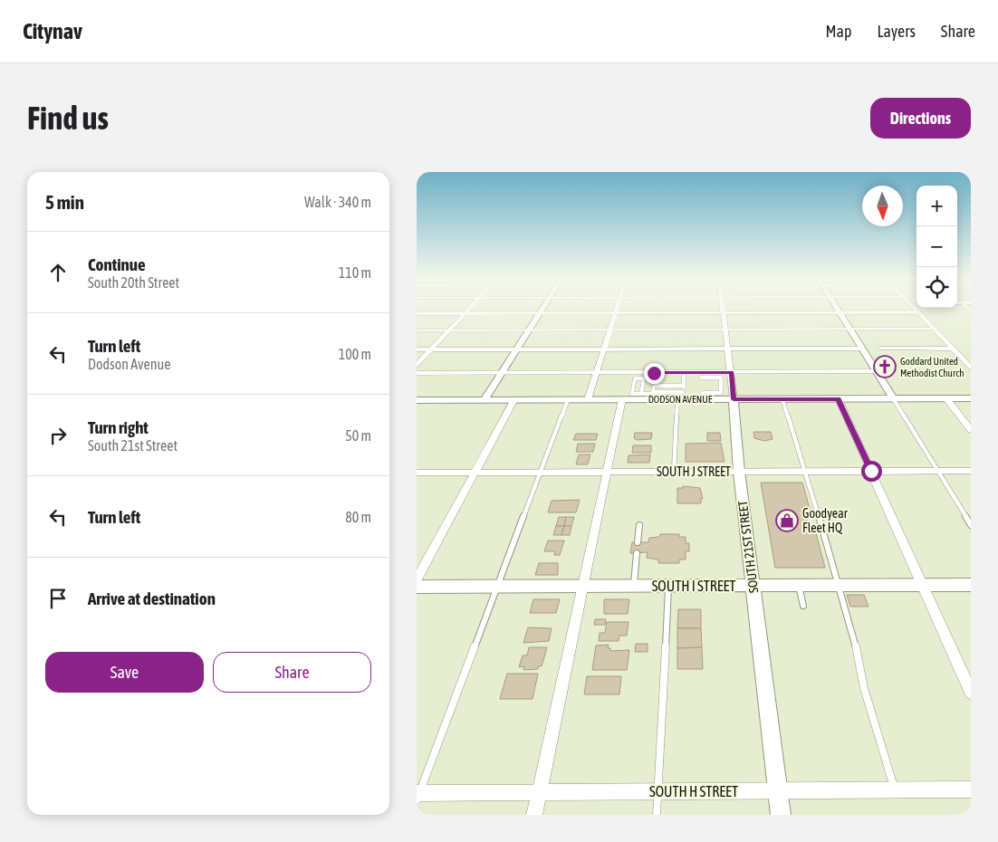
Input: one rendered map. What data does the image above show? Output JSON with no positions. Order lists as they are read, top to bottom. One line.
{"streets":{"street":["DODSON AVENUE","SOUTH J STREET","SOUTH 21ST STREET","SOUTH I STREET","SOUTH H STREET"]},"crossings":[["DODSON AVENUE","SOUTH 21ST STREET"],["SOUTH J STREET","SOUTH 21ST STREET"],["SOUTH 21ST STREET","SOUTH I STREET"],["SOUTH 21ST STREET","SOUTH H STREET"]],"places":{"church":["Goddard United Methodist Church"],"shop":["Goodyear Fleet HQ"]},"north":"bottom","page":{"header":"Citynav","nav":["Map","Layers","Share"],"buttons":["Directions",["Save","Share"]],"title":"Find us","heading":["5 min","Walk · 340 m"],"map_buttons":["+","−"],"list":[["Continue","South 20th Street","110 m"],["Turn left","Dodson Avenue","100 m"],["Turn right","South 21st Street","50 m"],["Turn left","80 m"],"Arrive at destination"]}}
